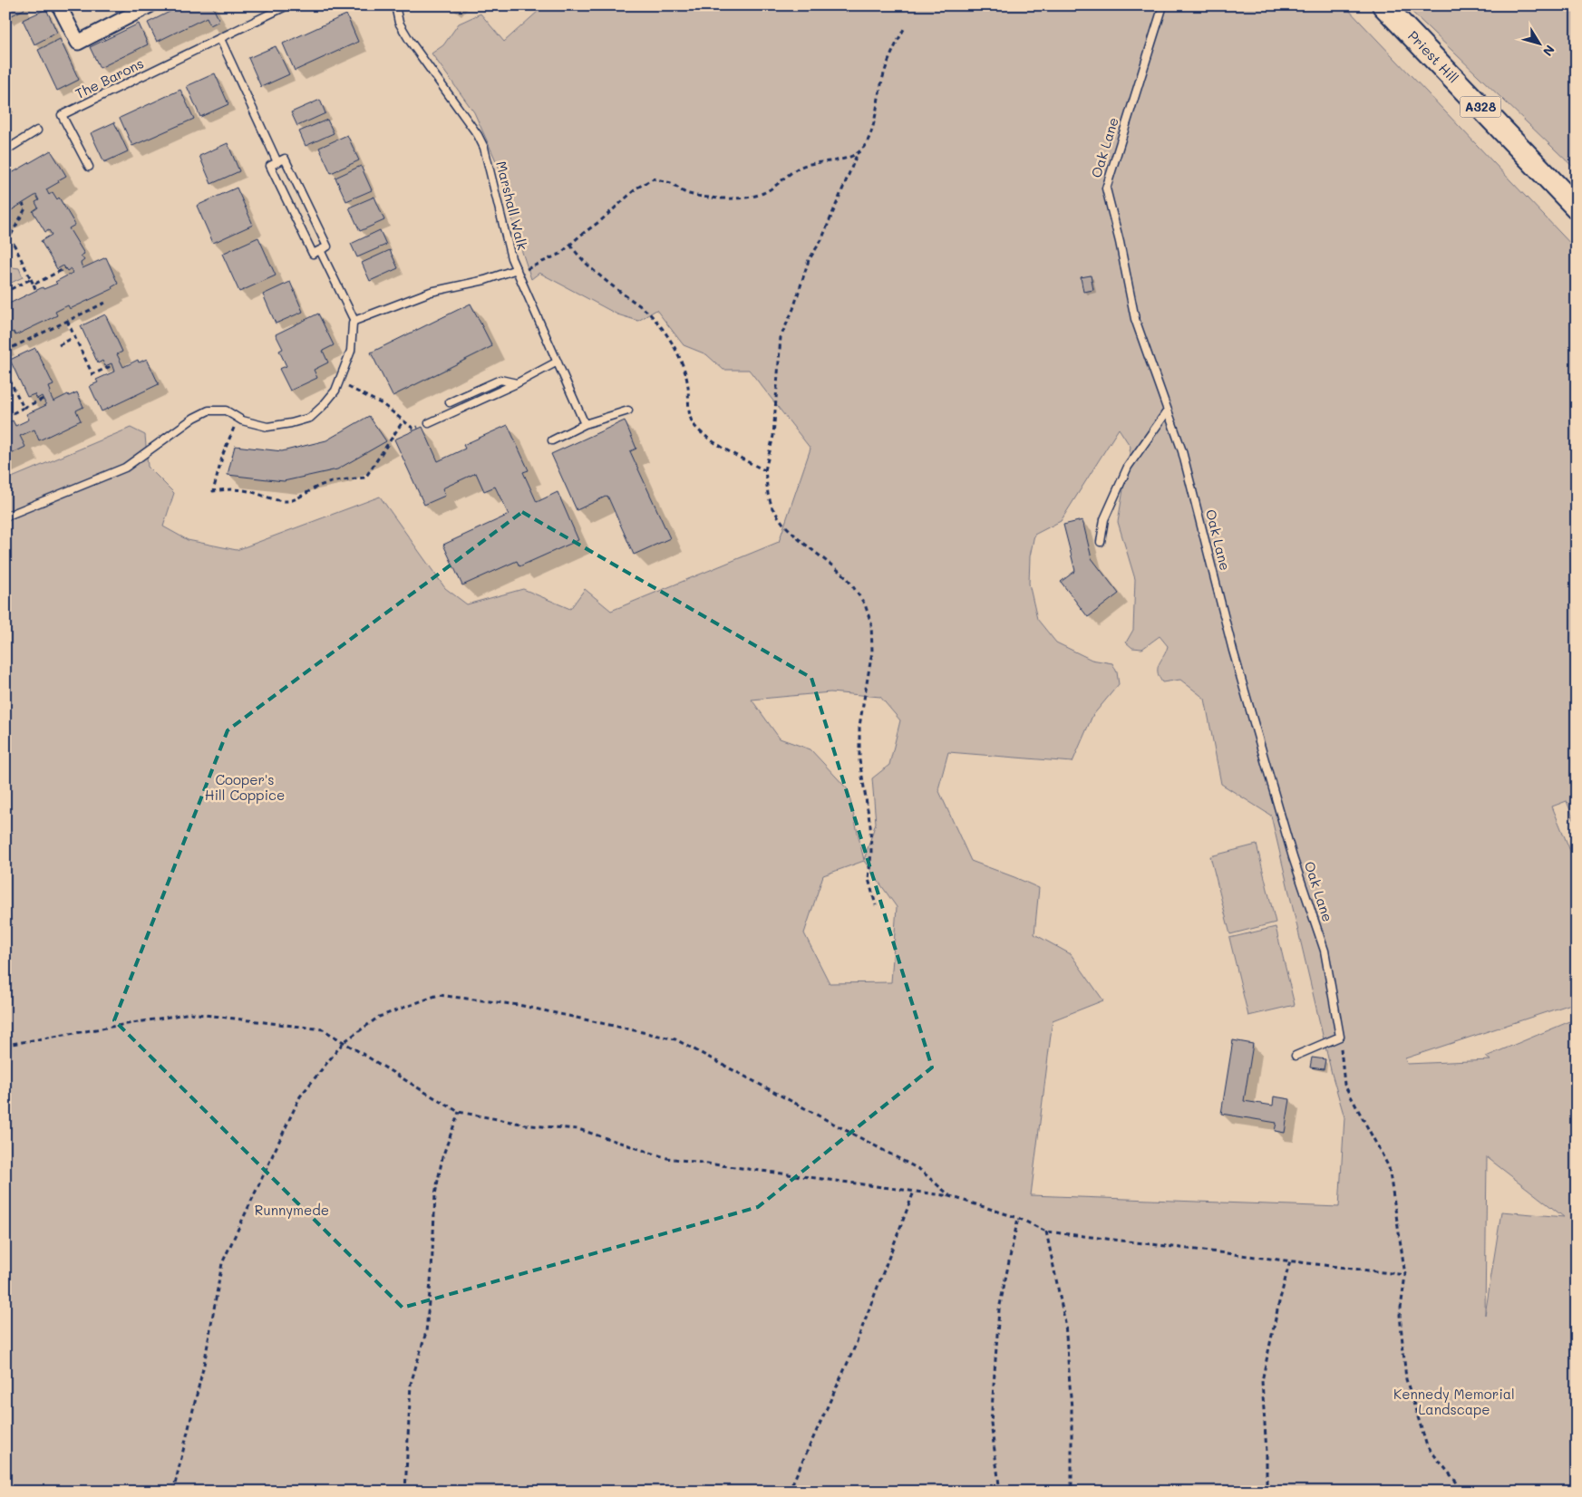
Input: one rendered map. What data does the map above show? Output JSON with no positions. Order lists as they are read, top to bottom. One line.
{"streets":{"main road":["Priest Hill","A328"],"lane":["The Barons","Oak Lane","Marshall Walk"]},"parks":["Cooper's Hill Coppice","Runnymede","Kennedy Memorial Landscape"],"north":"bottom right"}
